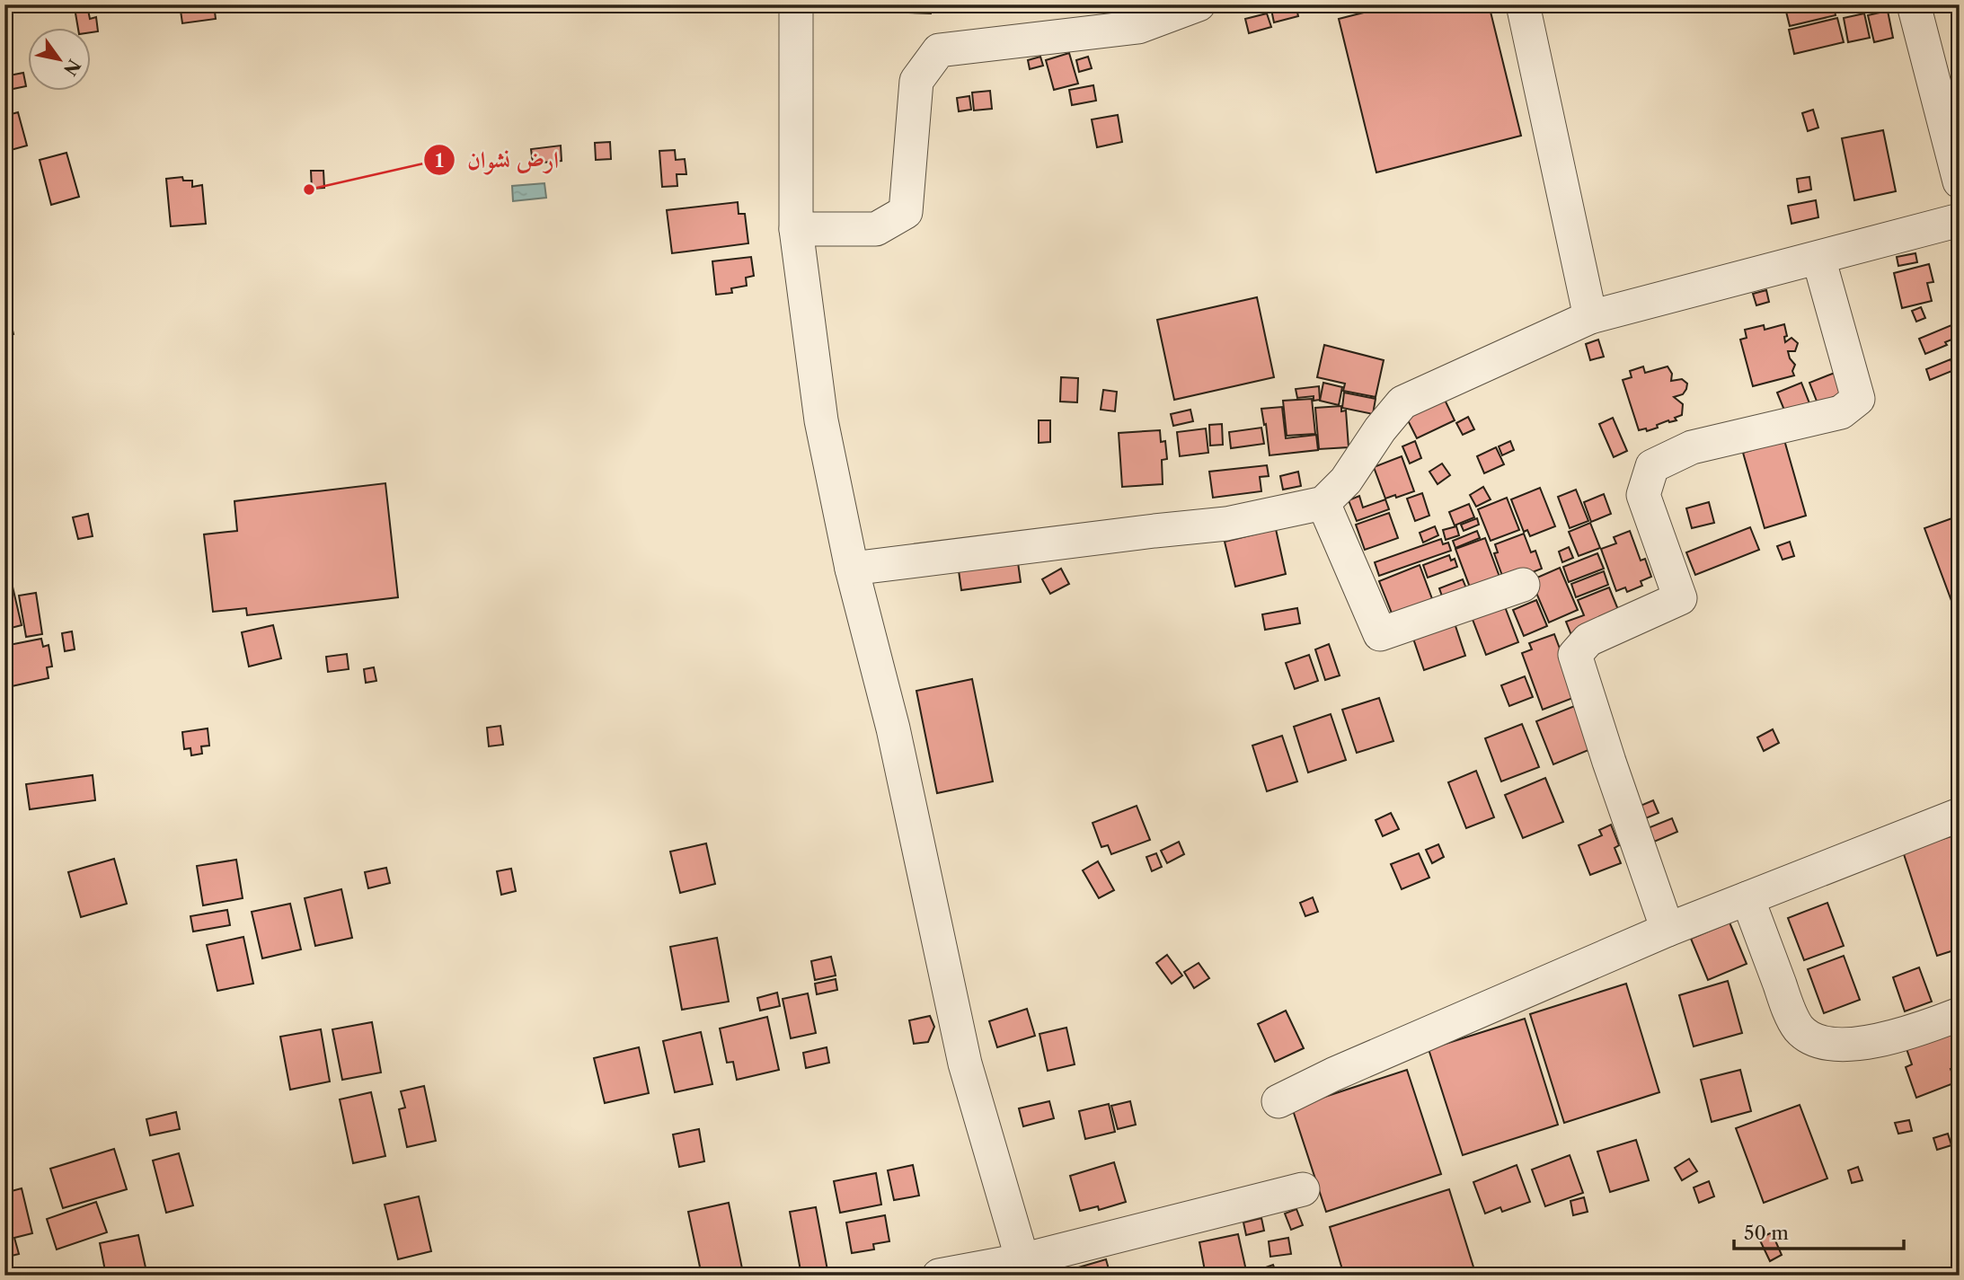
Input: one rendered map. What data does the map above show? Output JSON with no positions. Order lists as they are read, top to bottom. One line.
{"places":["ارض نشوان"],"scale_bar":"50 m","north":"bottom right"}
